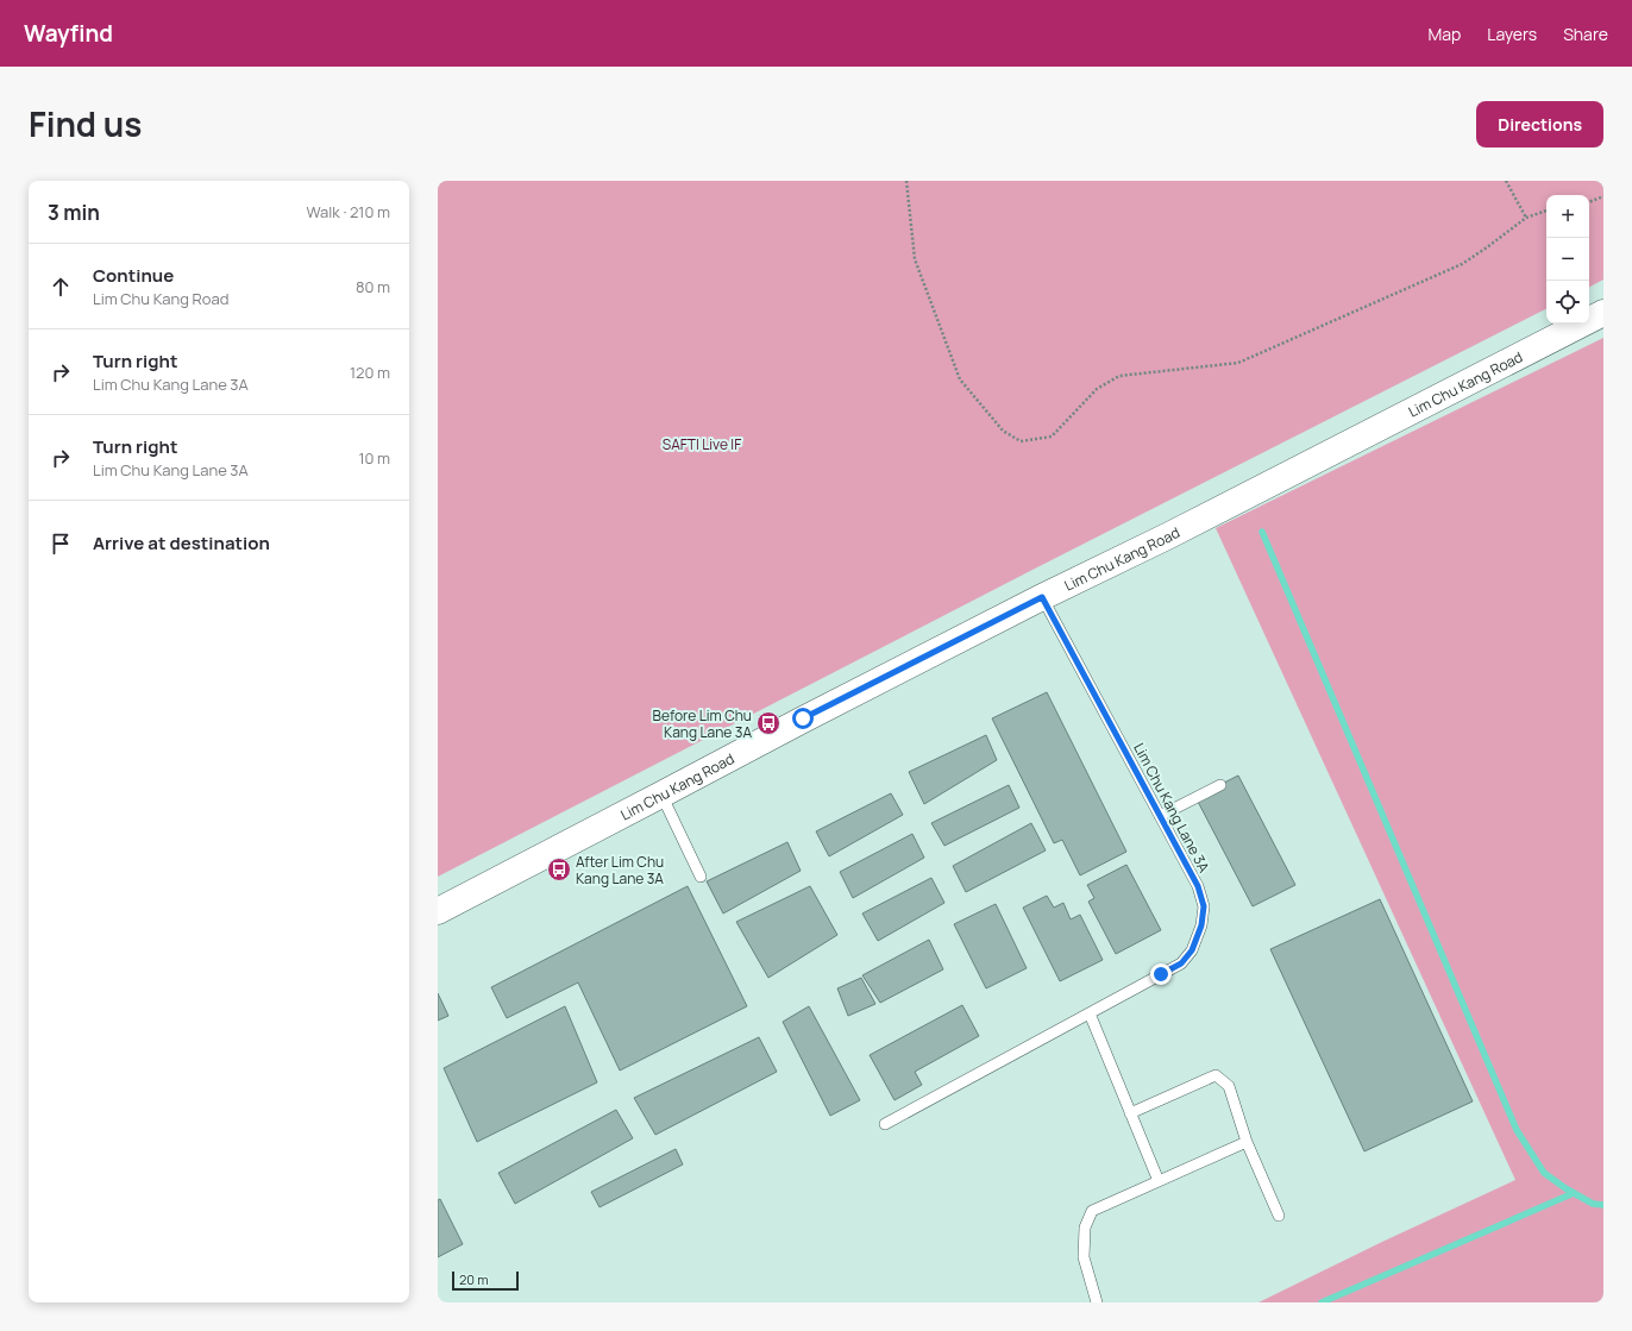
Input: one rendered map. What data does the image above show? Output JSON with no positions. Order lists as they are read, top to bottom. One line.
{"streets":{"main road":["Lim Chu Kang Road"],"lane":["Lim Chu Kang Lane 3A"]},"crossings":[["Lim Chu Kang Road","Lim Chu Kang Lane 3A"]],"parks":["SAFTI Live IF"],"places":{"bus stop":["Before Lim Chu Kang Lane 3A","After Lim Chu Kang Lane 3A"]},"scale_bar":"20 m","page":{"header":"Wayfind","nav":["Map","Layers","Share"],"title":"Find us","buttons":"Directions","heading":["3 min","Walk · 210 m"],"map_buttons":["+","−"],"list":[["Continue","Lim Chu Kang Road","80 m"],["Turn right","Lim Chu Kang Lane 3A","120 m"],["Turn right","Lim Chu Kang Lane 3A","10 m"],"Arrive at destination"],"scale":"20 m"}}
